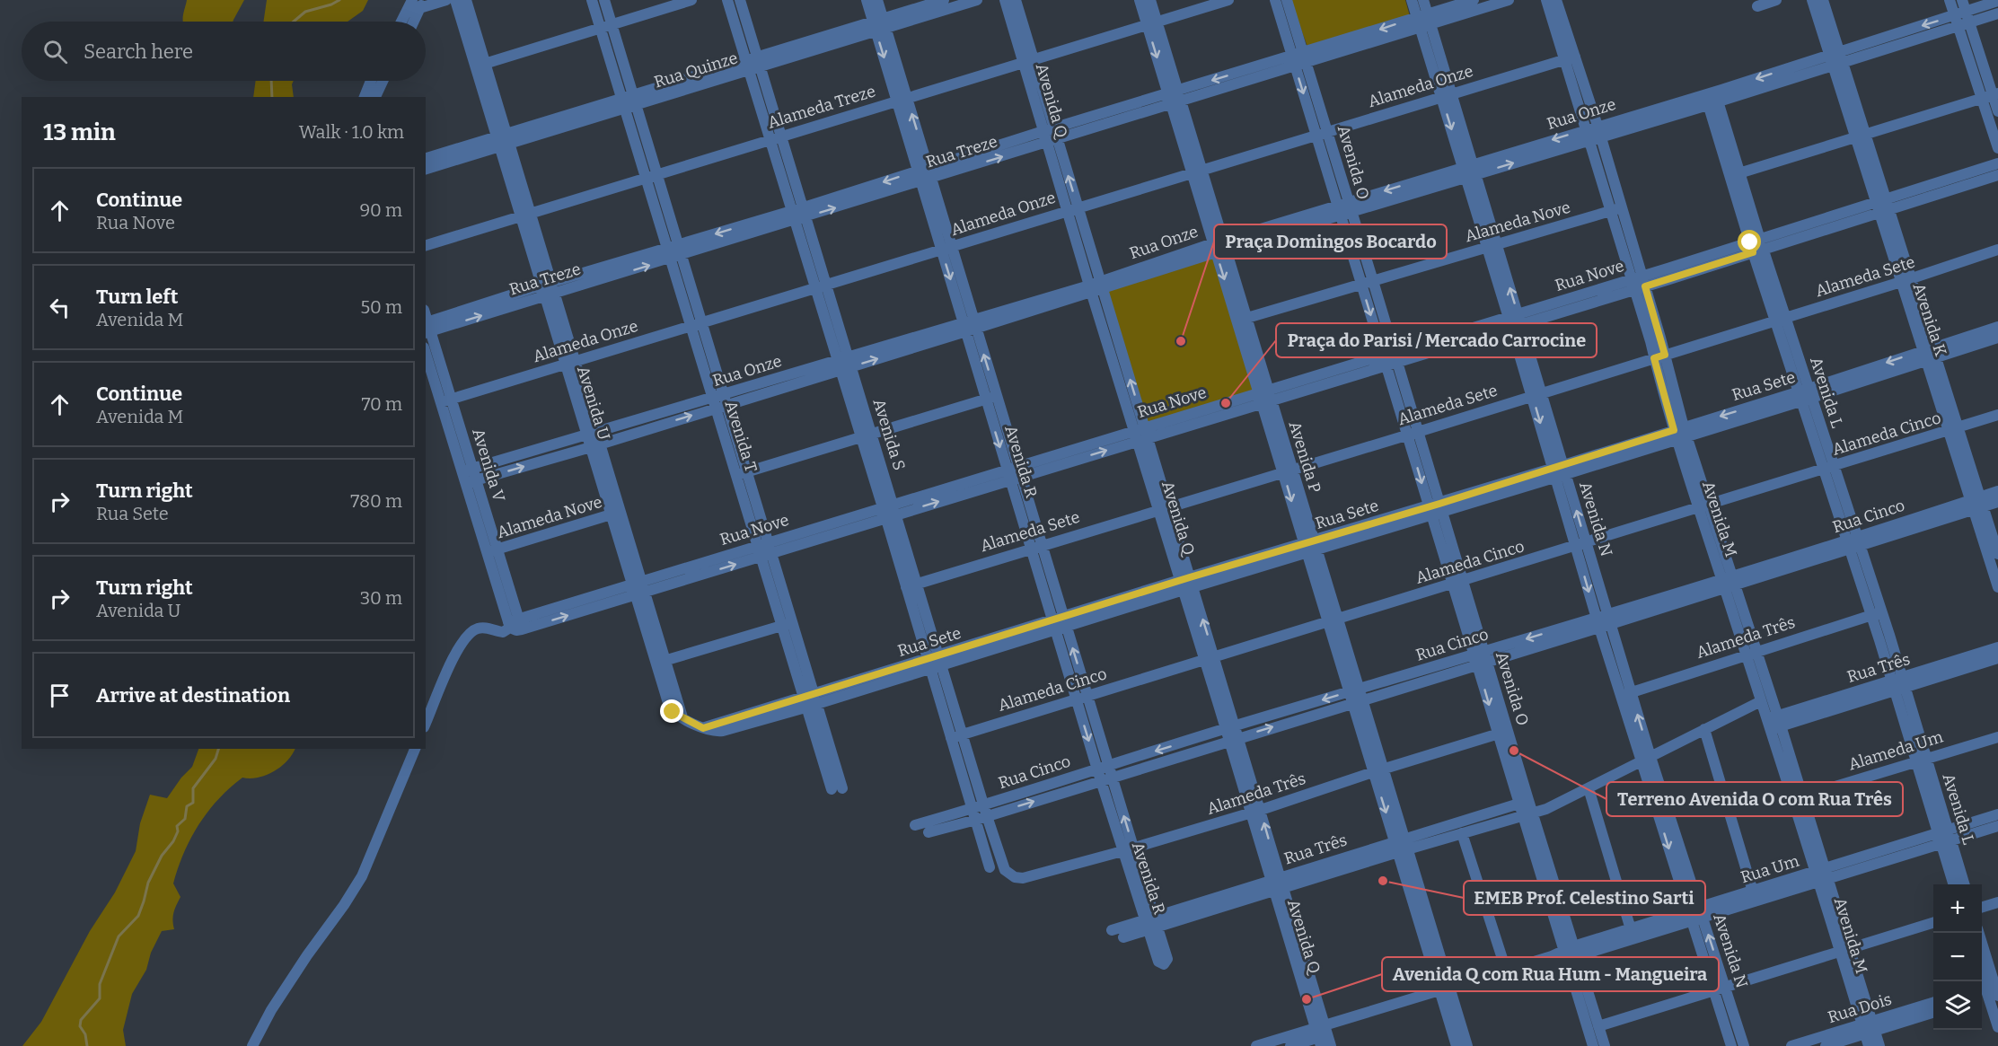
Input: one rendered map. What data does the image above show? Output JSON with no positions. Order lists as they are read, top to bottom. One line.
{"streets":{"street":["Rua Quinze","Alameda Onze","Avenida Q","Alameda Treze","Rua Onze","Rua Treze","Avenida O","Alameda Nove","Rua Nove","Alameda Sete","Avenida K","Rua Sete","Avenida L","Avenida U","Alameda Cinco","Avenida S","Avenida T","Avenida P","Avenida R","Avenida V","Rua Cinco","Avenida N","Avenida M","Alameda Três","Rua Três","Alameda Um","Rua Um","Rua Dois"]},"crossings":[["Rua Quinze","Avenida U"],["Rua Quinze","Avenida S"],["Rua Quinze","Avenida T"],["Rua Quinze","Avenida R"],["Alameda Onze","Avenida Q"],["Alameda Onze","Avenida O"],["Alameda Onze","Avenida U"],["Alameda Onze","Avenida S"],["Alameda Onze","Avenida T"],["Alameda Onze","Avenida P"],["Alameda Onze","Avenida R"],["Alameda Onze","Avenida V"],["Alameda Onze","Avenida N"],["Alameda Onze","Avenida M"],["Avenida Q","Alameda Treze"],["Avenida Q","Rua Onze"],["Avenida Q","Rua Treze"],["Avenida Q","Rua Nove"],["Avenida Q","Alameda Sete"],["Avenida Q","Rua Sete"],["Avenida Q","Alameda Cinco"],["Avenida Q","Rua Cinco"],["Avenida Q","Alameda Três"],["Avenida Q","Rua Três"],["Avenida Q","Rua Um"],["Alameda Treze","Avenida U"],["Alameda Treze","Avenida S"],["Alameda Treze","Avenida T"],["Alameda Treze","Avenida P"],["Alameda Treze","Avenida R"],["Rua Onze","Avenida O"],["Rua Onze","Avenida K"],["Rua Onze","Avenida L"],["Rua Onze","Avenida U"],["Rua Onze","Avenida S"],["Rua Onze","Avenida T"],["Rua Onze","Avenida P"],["Rua Onze","Avenida R"],["Rua Onze","Avenida V"],["Rua Onze","Avenida N"],["Rua Onze","Avenida M"],["Rua Treze","Avenida O"],["Rua Treze","Avenida U"],["Rua Treze","Avenida S"],["Rua Treze","Avenida T"],["Rua Treze","Avenida P"],["Rua Treze","Avenida R"],["Rua Treze","Avenida V"],["Rua Treze","Avenida N"],["Avenida O","Alameda Nove"],["Avenida O","Rua Nove"],["Avenida O","Alameda Sete"],["Avenida O","Rua Sete"],["Avenida O","Alameda Cinco"],["Avenida O","Rua Cinco"],["Avenida O","Alameda Três"],["Avenida O","Rua Três"],["Avenida O","Rua Um"],["Alameda Nove","Avenida U"],["Alameda Nove","Avenida P"],["Alameda Nove","Avenida V"],["Alameda Nove","Avenida N"],["Alameda Nove","Avenida M"],["Rua Nove","Avenida K"],["Rua Nove","Avenida L"],["Rua Nove","Avenida U"],["Rua Nove","Avenida S"],["Rua Nove","Avenida T"],["Rua Nove","Avenida P"],["Rua Nove","Avenida R"],["Rua Nove","Avenida V"],["Rua Nove","Avenida N"],["Rua Nove","Avenida M"],["Alameda Sete","Avenida K"],["Alameda Sete","Avenida L"],["Alameda Sete","Avenida S"],["Alameda Sete","Avenida P"],["Alameda Sete","Avenida R"],["Alameda Sete","Avenida N"],["Alameda Sete","Avenida M"],["Avenida K","Rua Sete"],["Avenida K","Alameda Cinco"],["Avenida K","Rua Cinco"],["Rua Sete","Avenida L"],["Rua Sete","Avenida U"],["Rua Sete","Avenida S"],["Rua Sete","Avenida T"],["Rua Sete","Avenida P"],["Rua Sete","Avenida R"],["Rua Sete","Avenida N"],["Rua Sete","Avenida M"],["Avenida L","Alameda Cinco"],["Avenida L","Rua Cinco"],["Avenida L","Alameda Três"],["Avenida L","Rua Três"],["Avenida L","Alameda Um"],["Avenida L","Rua Um"],["Alameda Cinco","Avenida S"],["Alameda Cinco","Avenida P"],["Alameda Cinco","Avenida R"],["Alameda Cinco","Avenida N"],["Alameda Cinco","Avenida M"],["Avenida S","Rua Cinco"],["Avenida S","Alameda Três"],["Avenida P","Rua Cinco"],["Avenida P","Alameda Três"],["Avenida P","Rua Três"],["Avenida P","Rua Um"],["Avenida R","Rua Cinco"],["Avenida R","Alameda Três"],["Avenida R","Rua Três"],["Rua Cinco","Avenida N"],["Rua Cinco","Avenida M"],["Avenida N","Alameda Três"],["Avenida N","Rua Três"],["Avenida N","Rua Um"],["Avenida M","Alameda Três"],["Avenida M","Rua Três"],["Avenida M","Alameda Um"],["Avenida M","Rua Um"],["Avenida M","Rua Dois"]],"places":["Praça Domingos Bocardo","Praça do Parisi / Mercado Carrocine","Terreno Avenida O com Rua Três","EMEB Prof. Celestino Sarti","Avenida Q com Rua Hum - Mangueira"],"page":{"search":"Search here","heading":["13 min","Walk · 1.0 km"],"list":[["Continue","Rua Nove","90 m"],["Turn left","Avenida M","50 m"],["Continue","Avenida M","70 m"],["Turn right","Rua Sete","780 m"],["Turn right","Avenida U","30 m"],"Arrive at destination"],"map_buttons":["+","−"]}}
